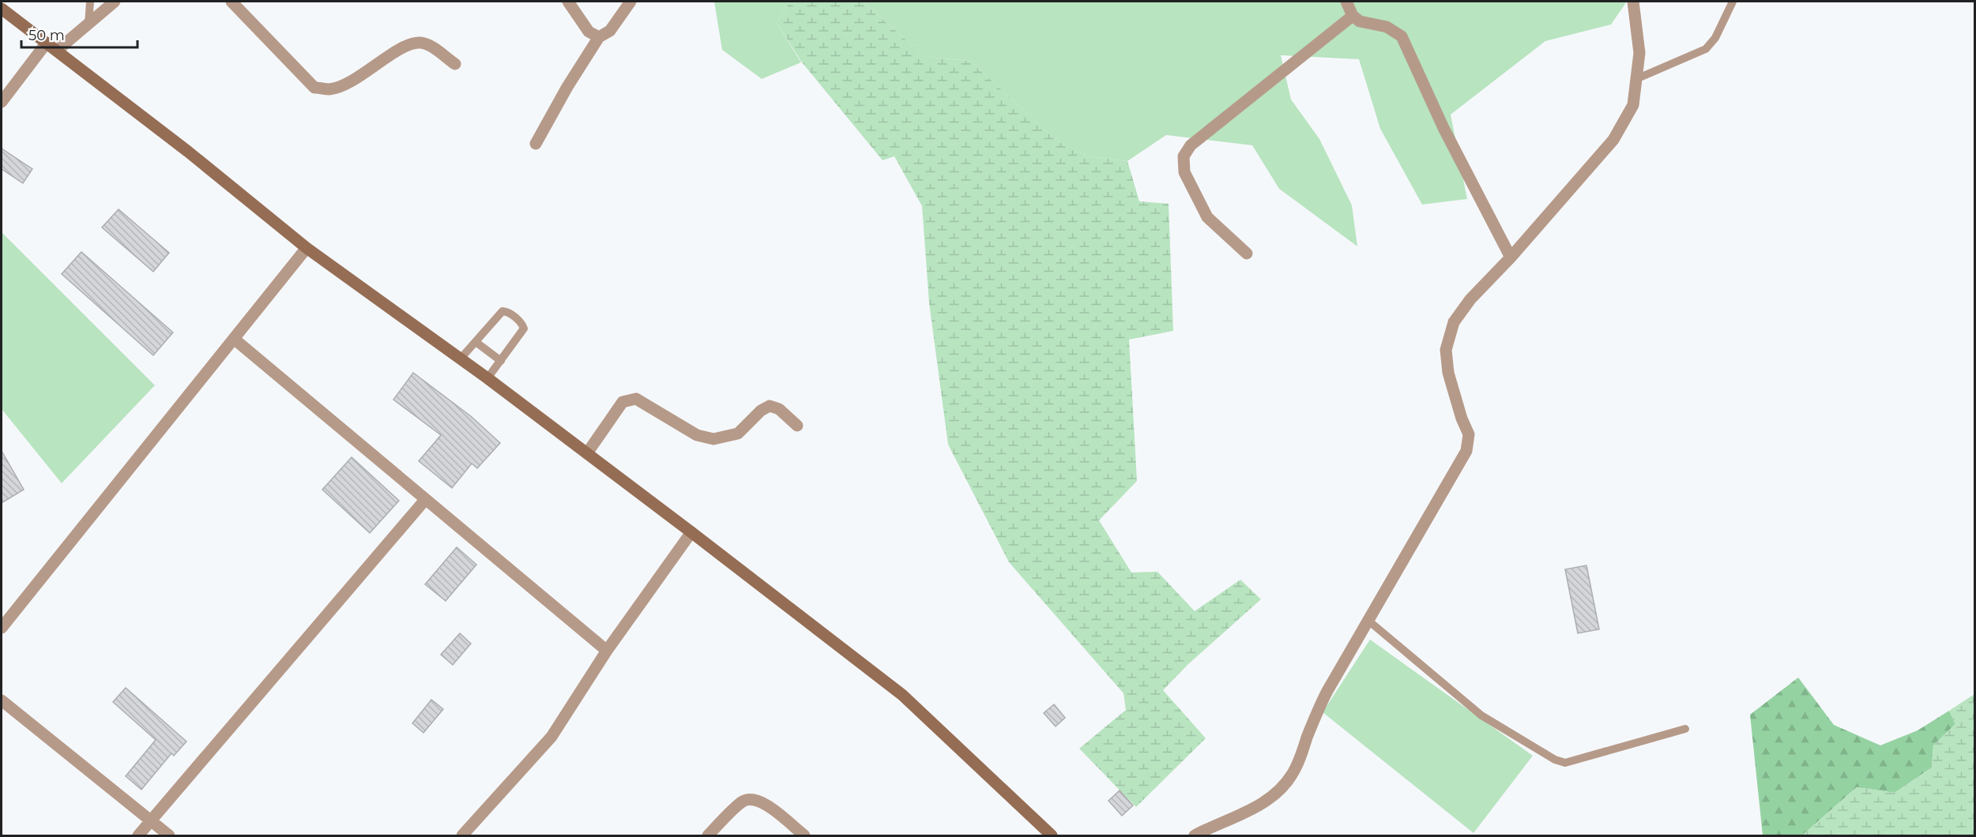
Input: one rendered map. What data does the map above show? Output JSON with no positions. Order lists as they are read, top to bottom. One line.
{"scale_bar":"50 m"}
